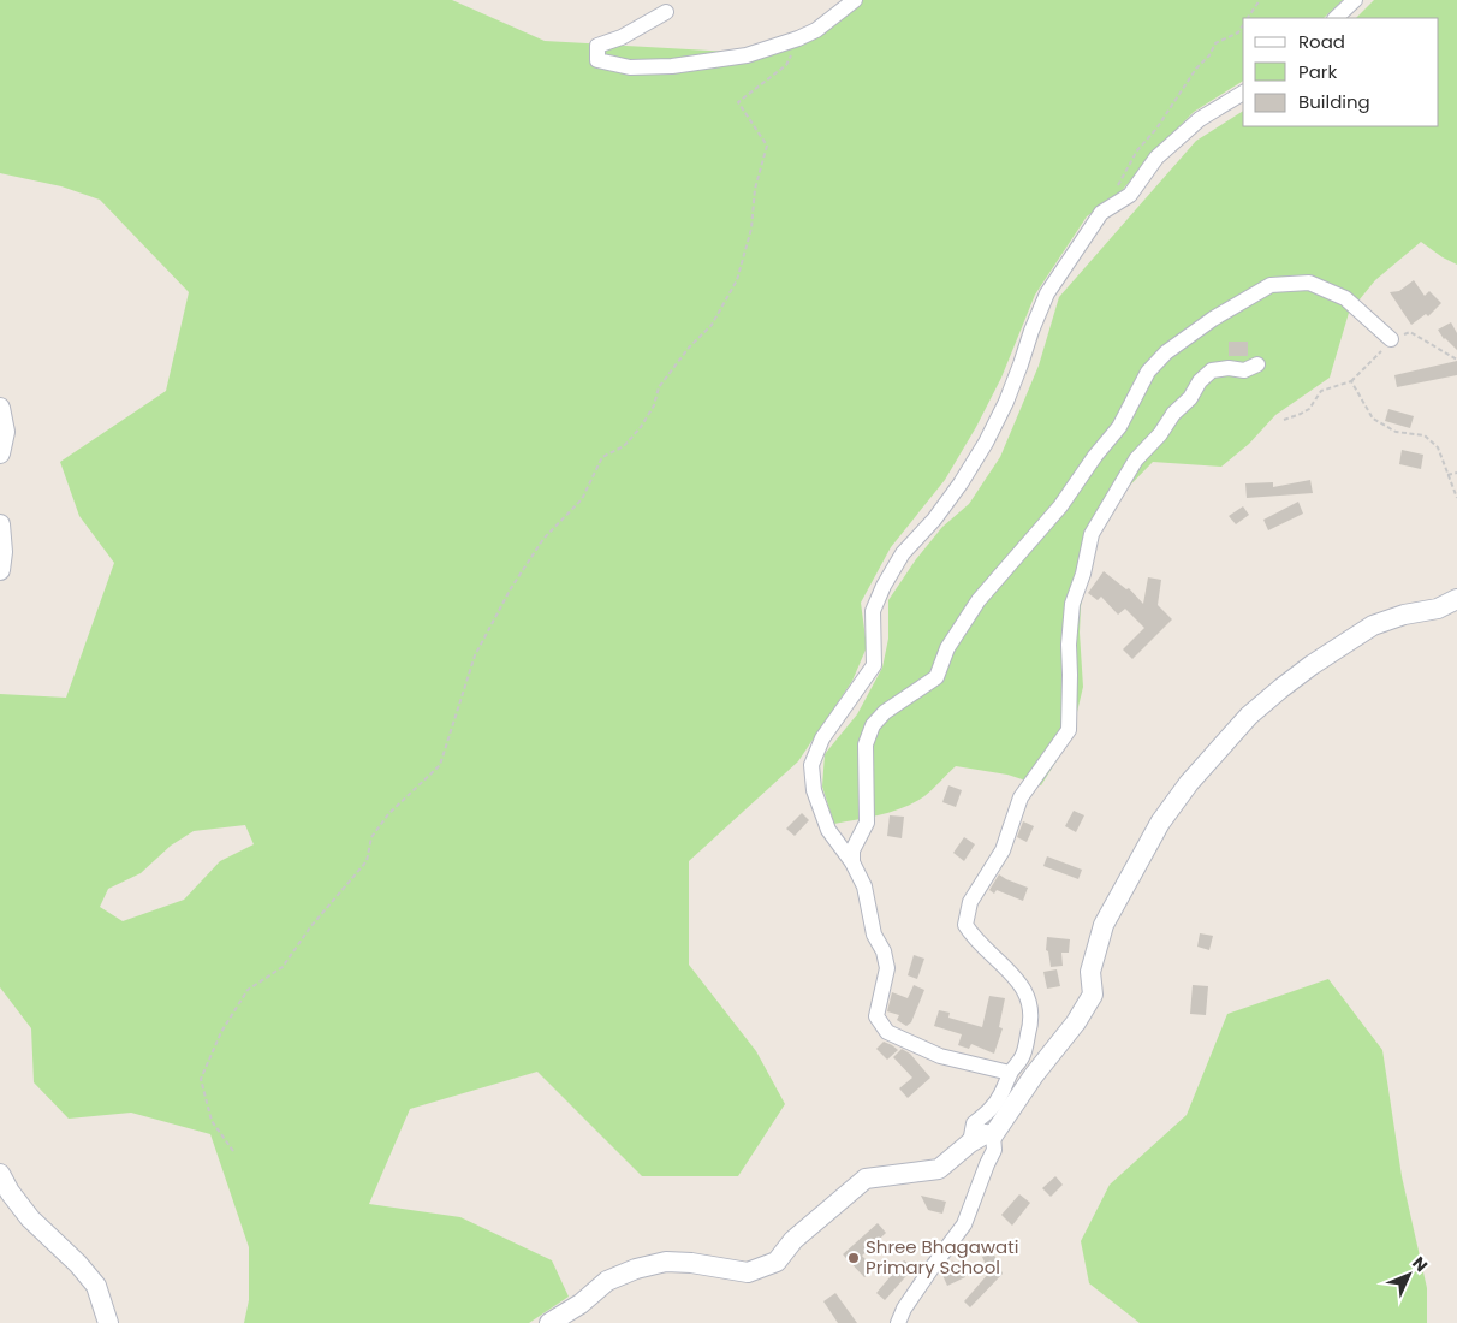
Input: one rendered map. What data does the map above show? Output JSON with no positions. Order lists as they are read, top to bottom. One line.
{"places":["Shree Bhagawati Primary School"],"legend":["Road","Park","Building"],"north":"top right"}
